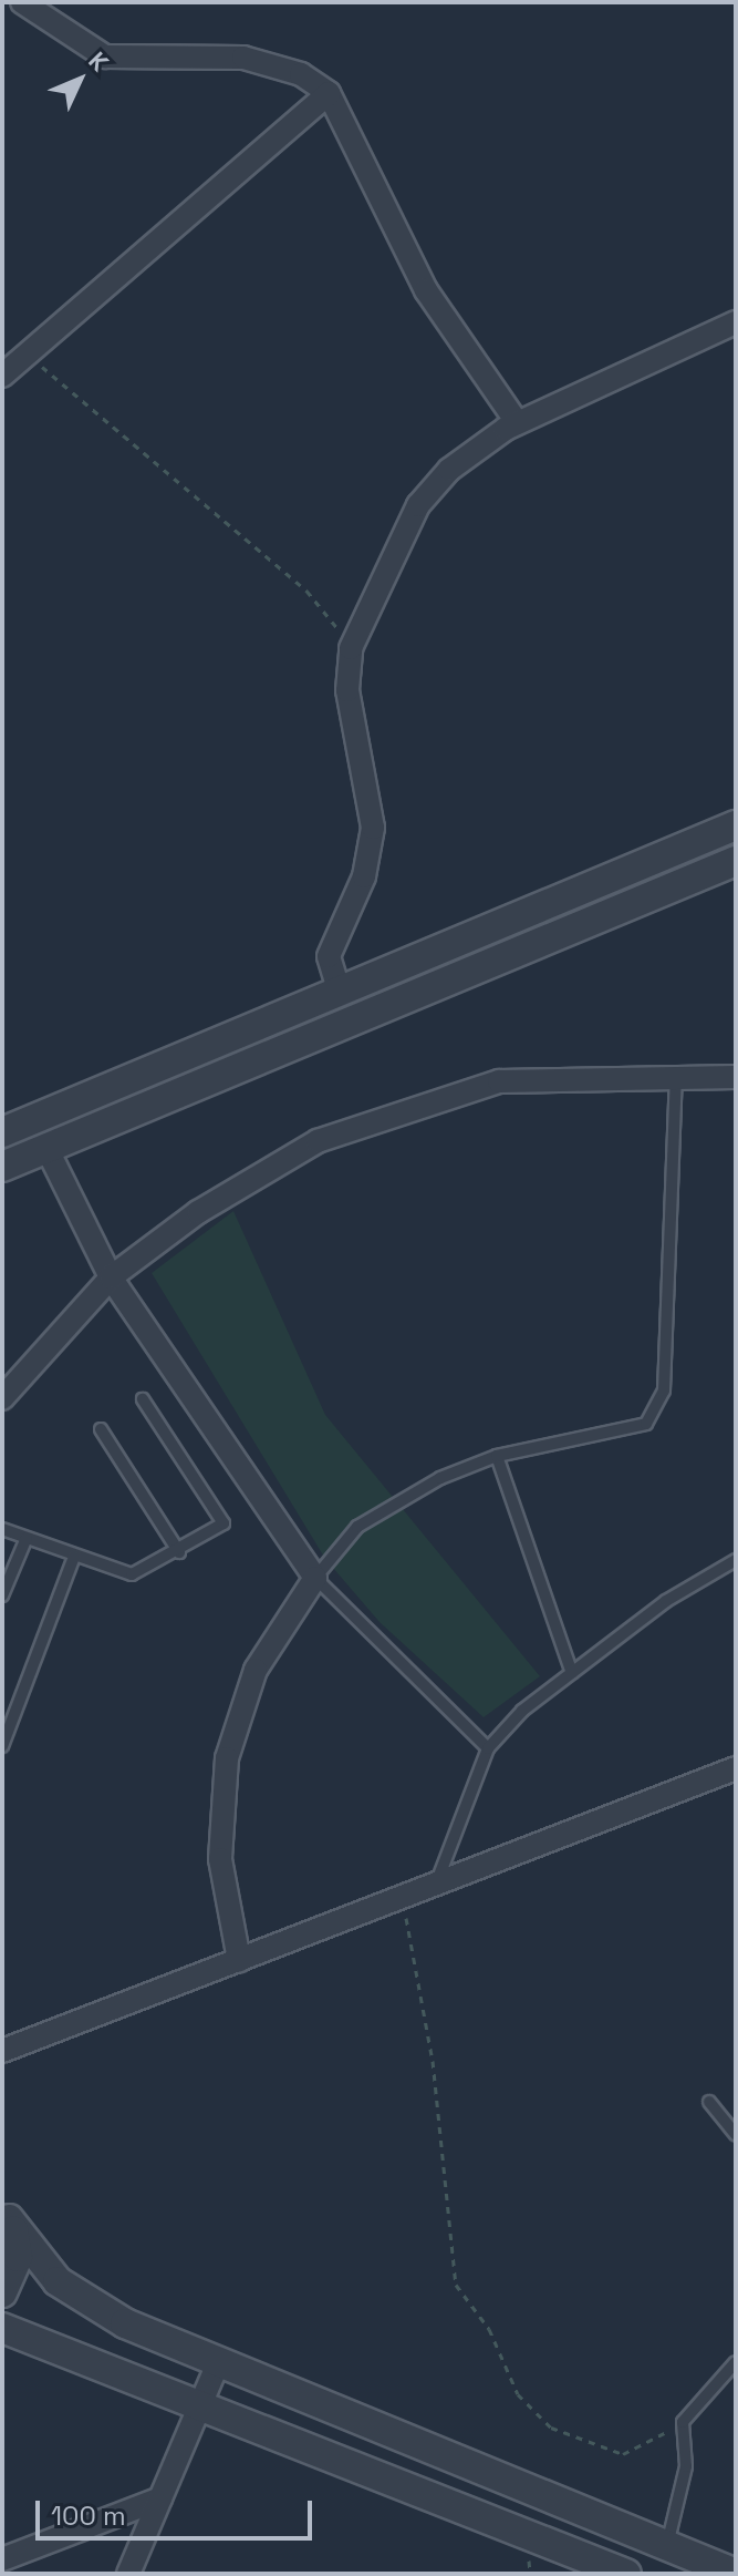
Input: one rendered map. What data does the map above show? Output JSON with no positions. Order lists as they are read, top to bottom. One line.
{"scale_bar":"100 m","north":"top right"}
